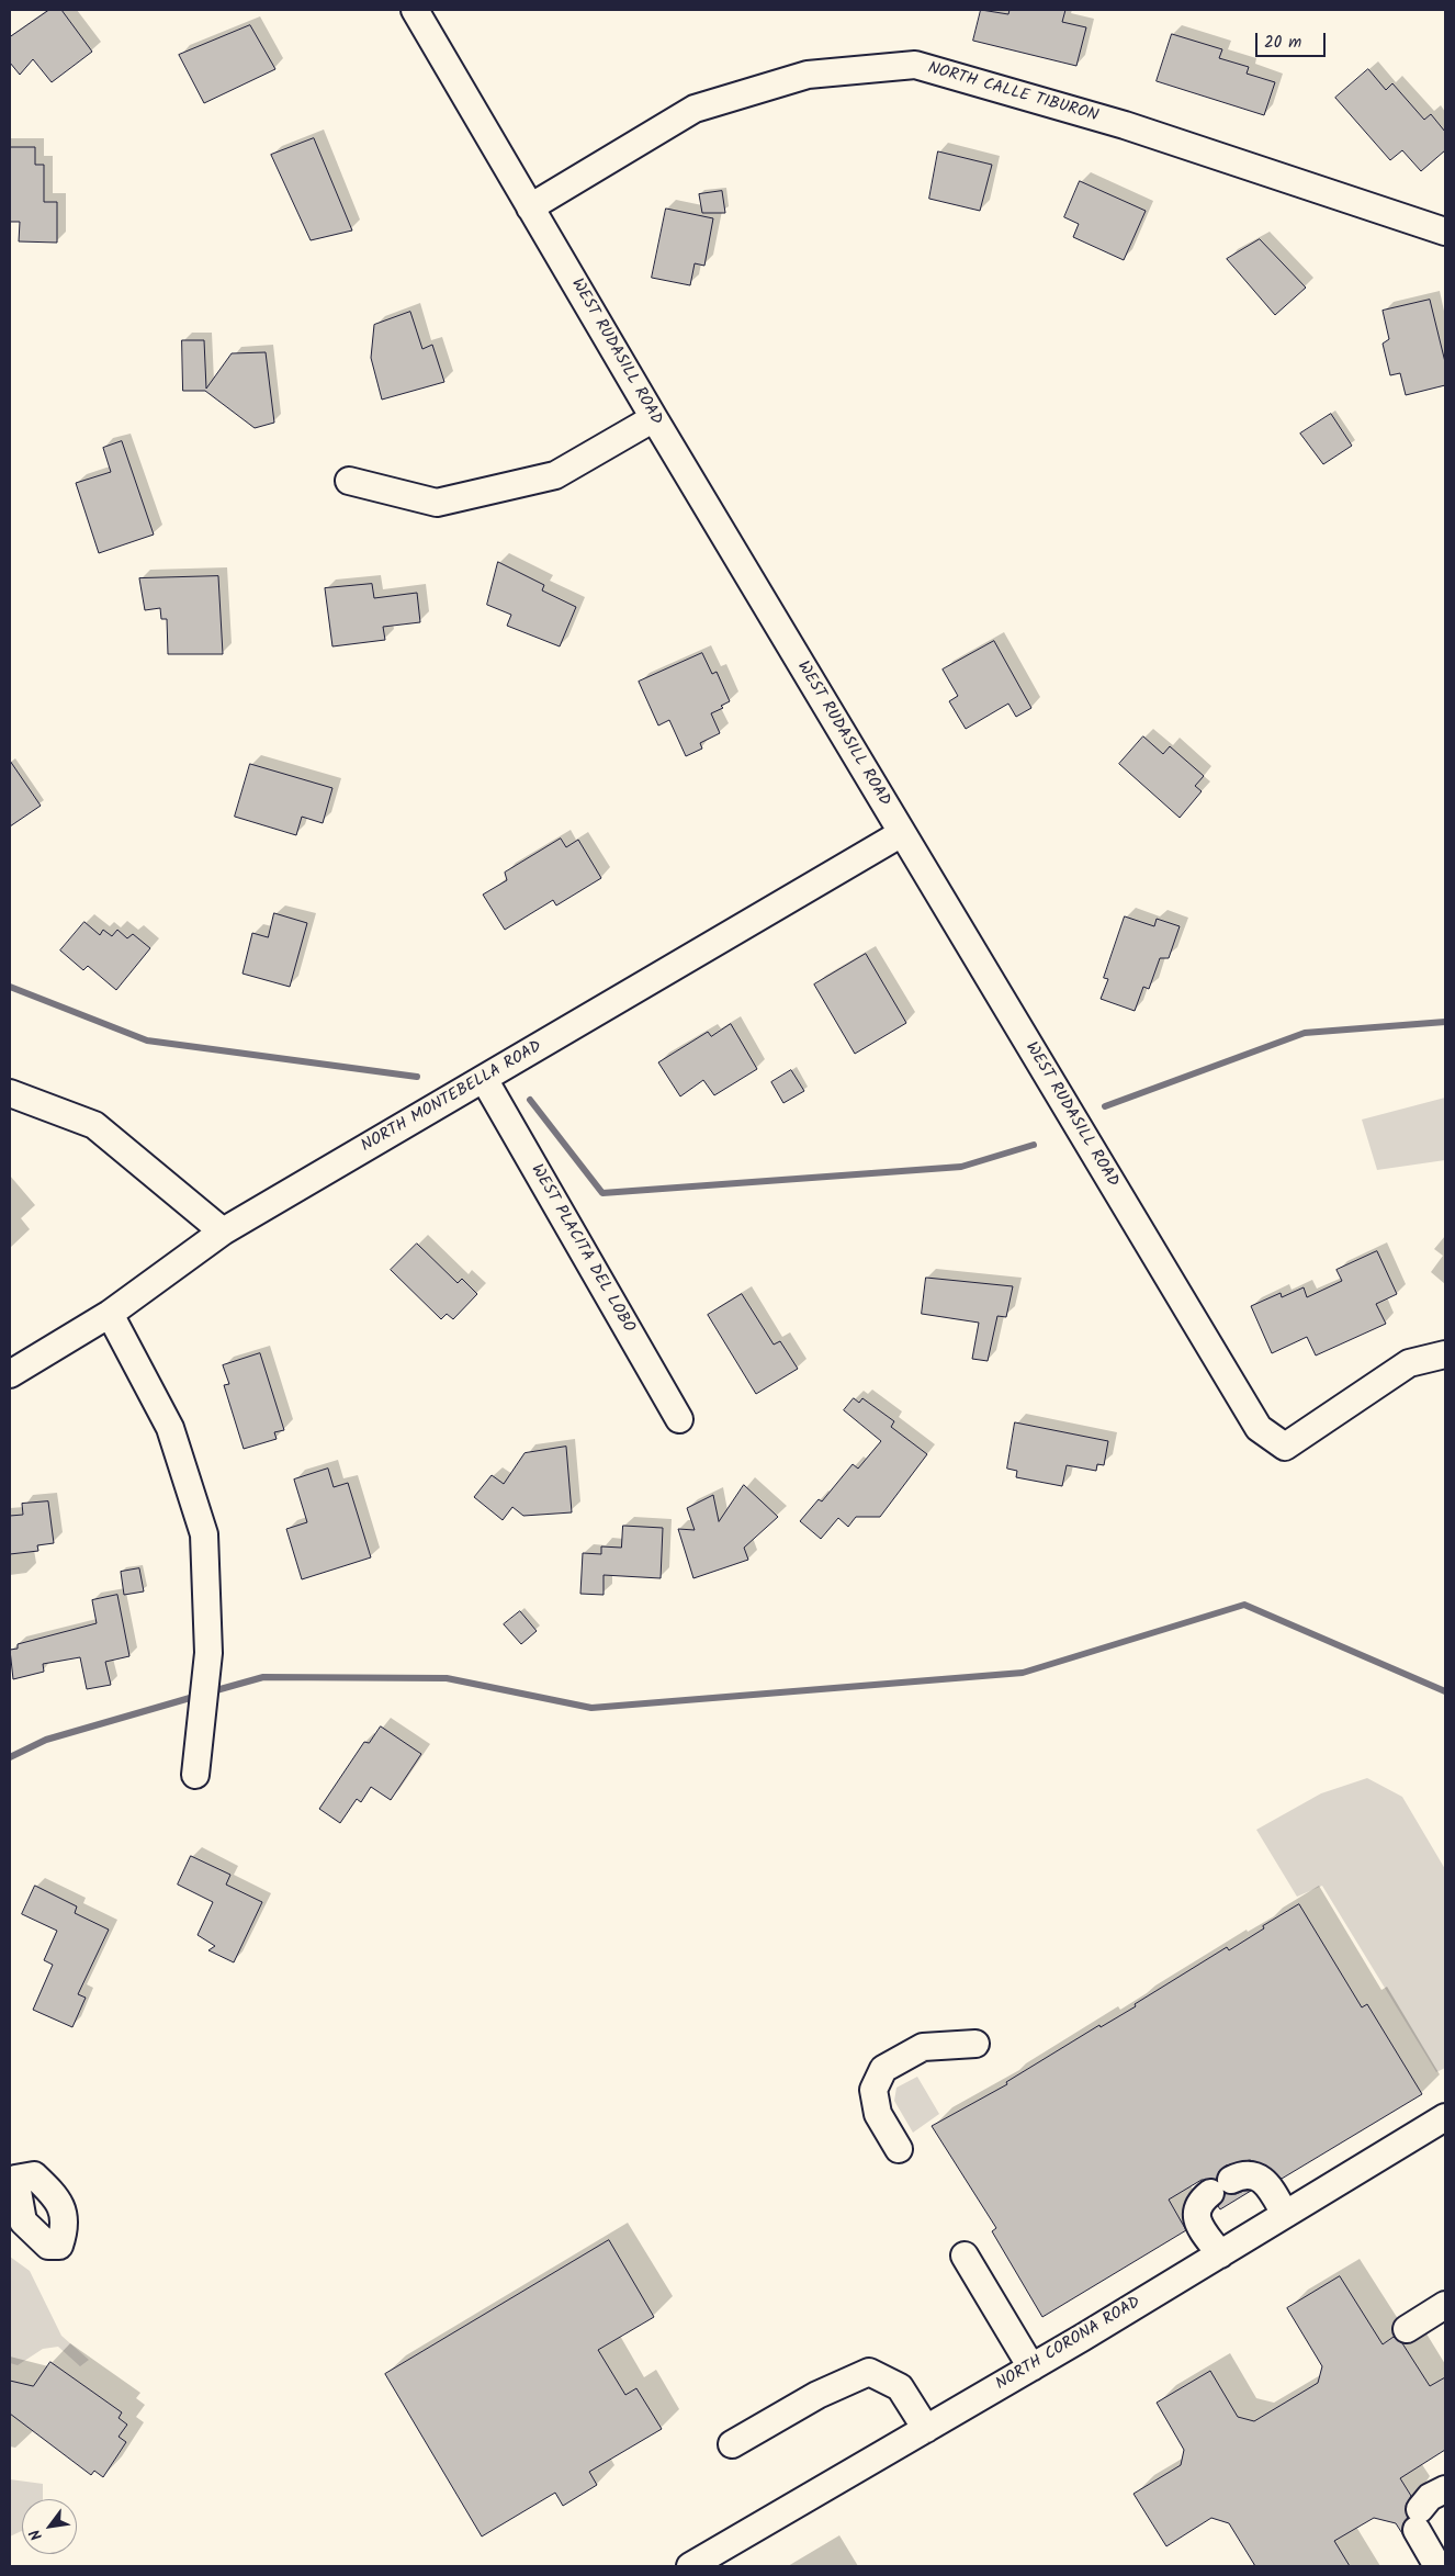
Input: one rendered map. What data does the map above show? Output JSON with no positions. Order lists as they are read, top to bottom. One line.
{"streets":{"street":["NORTH CALLE TIBURON","WEST RUDASILL ROAD","NORTH MONTEBELLA ROAD","WEST PLACITA DEL LOBO","NORTH CORONA ROAD"]},"crossings":[["NORTH CALLE TIBURON","WEST RUDASILL ROAD"],["WEST RUDASILL ROAD","NORTH MONTEBELLA ROAD"],["NORTH MONTEBELLA ROAD","WEST PLACITA DEL LOBO"]],"scale_bar":"20 m","north":"bottom left"}
